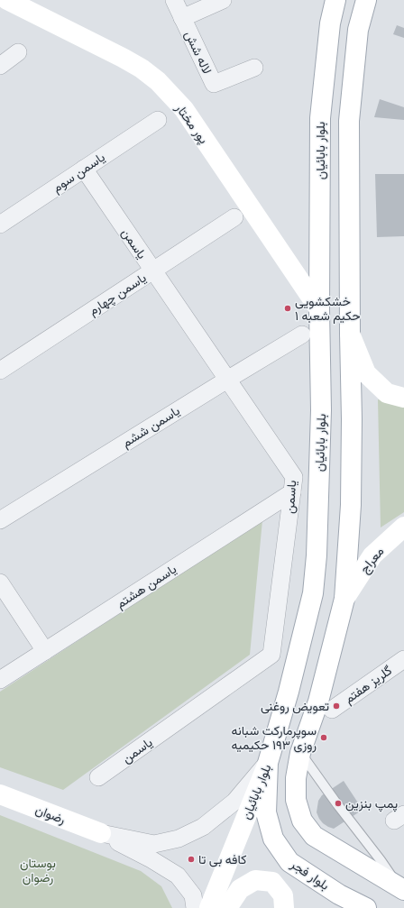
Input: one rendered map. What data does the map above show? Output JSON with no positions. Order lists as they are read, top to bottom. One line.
{"streets":{"main road":["پور مختار","بلوار بابائیان","معراج","رضوان","بلوار فجر"],"street":["لاله شش","یاسمن سوم","یاسمن","یاسمن چهارم","یاسمن ششم","یاسمن هشتم","گلریز هفتم"]},"crossings":[["پور مختار","بلوار بابائیان"],["بلوار بابائیان","بلوار فجر"],["یاسمن سوم","یاسمن"],["یاسمن","یاسمن چهارم"],["یاسمن","یاسمن ششم"],["یاسمن","یاسمن هشتم"]],"parks":["بوستان رضوان"],"places":["خشکشویی حکیم شعبه ۱","تعویض روغنی","سوپرمارکت شبانه روزی ۱۹۳ حکیمیه","پمپ بنزین","کافه بی تا"]}
